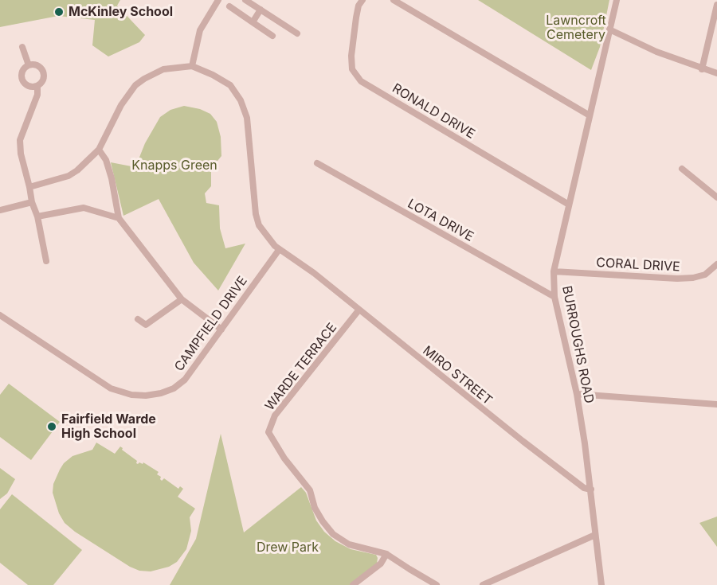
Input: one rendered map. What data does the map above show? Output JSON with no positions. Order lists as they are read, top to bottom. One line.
{"streets":{"street":["RONALD DRIVE","LOTA DRIVE","CORAL DRIVE","CAMPFIELD DRIVE","BURROUGHS ROAD","WARDE TERRACE","MIRO STREET"]},"crossings":[["RONALD DRIVE","BURROUGHS ROAD"],["LOTA DRIVE","BURROUGHS ROAD"],["CORAL DRIVE","BURROUGHS ROAD"],["CAMPFIELD DRIVE","MIRO STREET"],["BURROUGHS ROAD","MIRO STREET"],["WARDE TERRACE","MIRO STREET"]],"parks":["Lawncroft Cemetery","Knapps Green","Drew Park"],"places":["McKinley School","Fairfield Warde High School"]}
